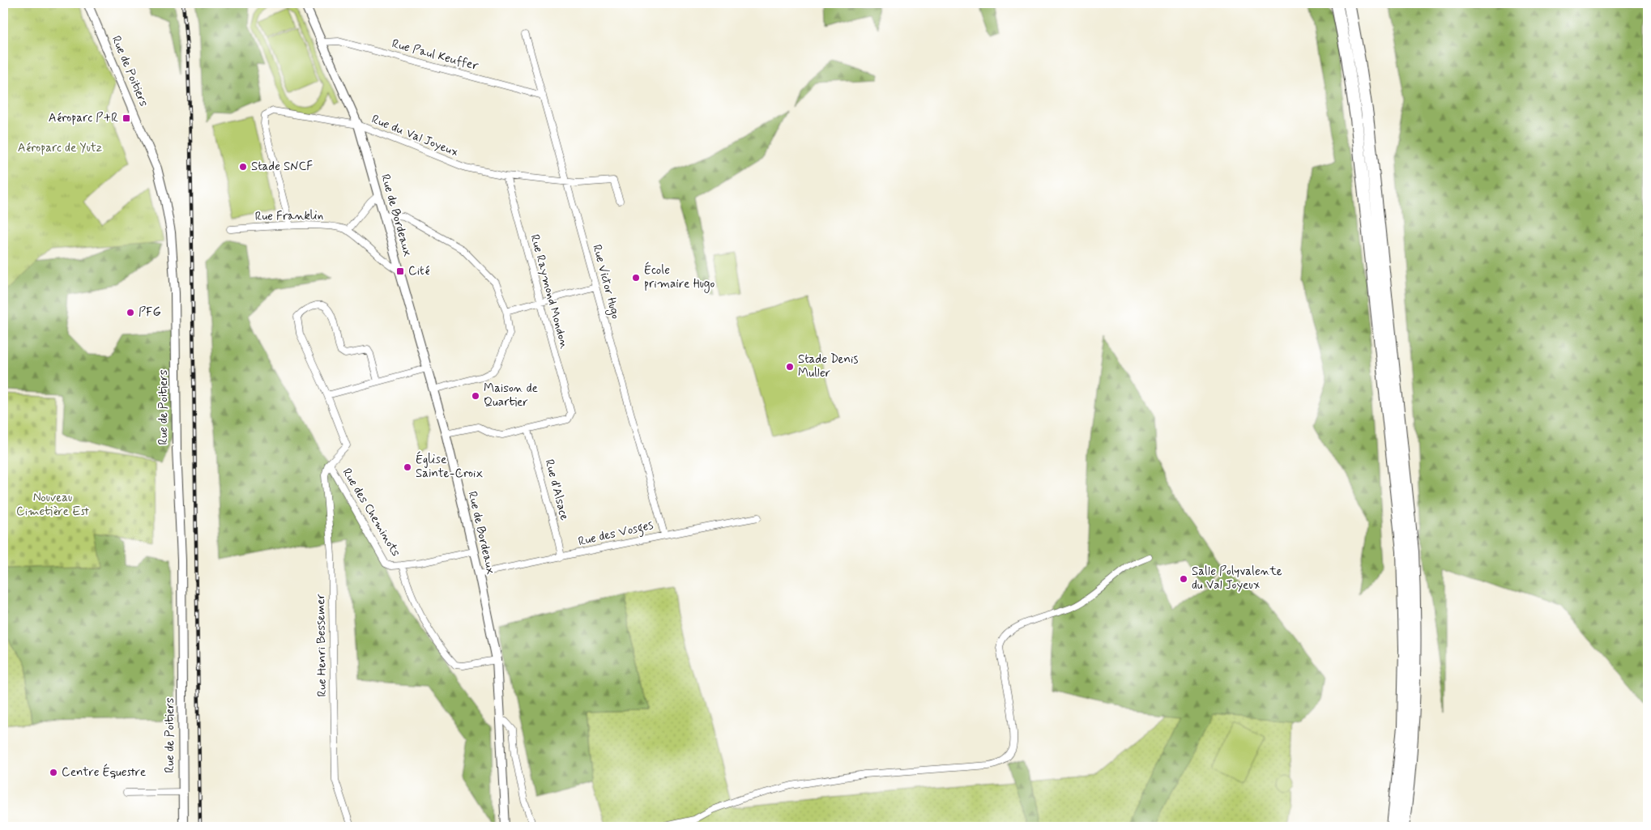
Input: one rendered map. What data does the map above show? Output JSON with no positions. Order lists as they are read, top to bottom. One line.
{"streets":{"street":["Rue Paul Keuffer","Rue de Poitiers","Rue du Val Joyeux","Rue de Bordeaux","Rue Franklin","Rue Victor Hugo","Rue Raymond Mondon","Rue d'Alsace","Rue des Cheminots","Rue des Vosges","Rue Henri Bessemer"]},"crossings":[["Rue Paul Keuffer","Rue de Bordeaux"],["Rue Paul Keuffer","Rue Victor Hugo"],["Rue du Val Joyeux","Rue de Bordeaux"],["Rue du Val Joyeux","Rue Franklin"],["Rue du Val Joyeux","Rue Victor Hugo"],["Rue du Val Joyeux","Rue Raymond Mondon"],["Rue de Bordeaux","Rue des Cheminots"],["Rue de Bordeaux","Rue des Vosges"],["Rue Victor Hugo","Rue des Vosges"],["Rue Raymond Mondon","Rue d'Alsace"],["Rue d'Alsace","Rue des Vosges"],["Rue des Cheminots","Rue Henri Bessemer"]],"parks":["Aéroparc de Yutz","Nouveau Cimetière Est"],"places":{"transit":["Aéroparc P+R","Cité"],"other":["Stade SNCF","École primaire Hugo","PFG","Stade Denis Muller","Maison de Quartier","Église Sainte-Croix","Salle Polyvalente du Val Joyeux","Centre Équestre"]}}
